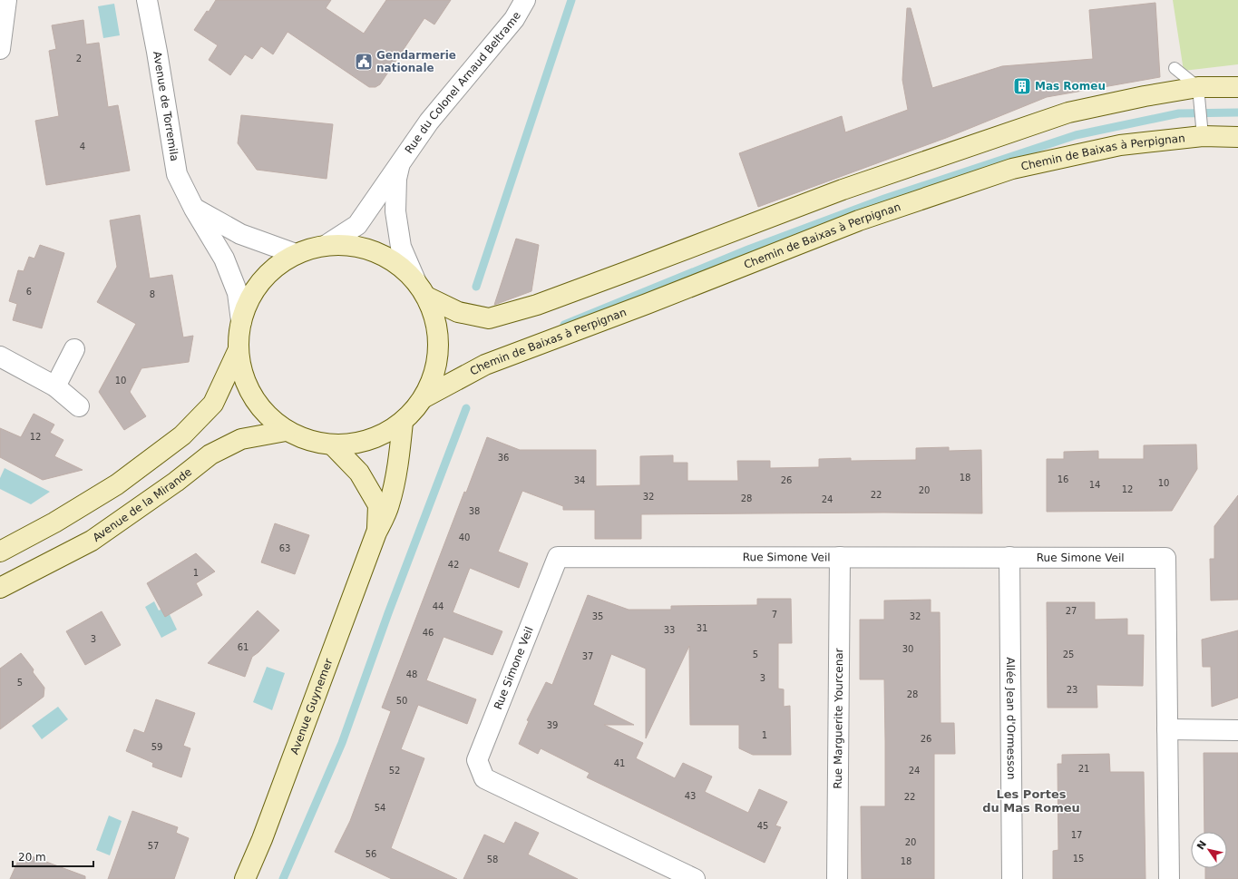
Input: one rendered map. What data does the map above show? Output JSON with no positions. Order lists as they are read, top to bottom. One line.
{"streets":{"main road":["Chemin de Baixas à Perpignan","Avenue de la Mirande","Avenue Guynemer"],"street":["Rue du Colonel Arnaud Beltrame","Avenue de Torremila","Rue Simone Veil","Rue Marguerite Yourcenar","Allée Jean d'Ormesson"]},"crossings":[["Rue Simone Veil","Rue Marguerite Yourcenar"],["Rue Simone Veil","Allée Jean d'Ormesson"]],"districts":["Les Portes du Mas Romeu"],"places":{"public building":["Gendarmerie nationale"],"building":["Mas Romeu"]},"house_numbers":["2","4","6","8","10","12","36","18","16","34","26","10","14","12","20","22","32","28","24","38","40","63","42","1","44","27","7","35","32","31","33","46","3","61","30","5","25","37","48","3","5","23","28","50","39","1","26","59","41","21","52","24","43","22","54","45","17","20","57","56","15","58","18"],"scale_bar":"20 m","north":"top left"}
